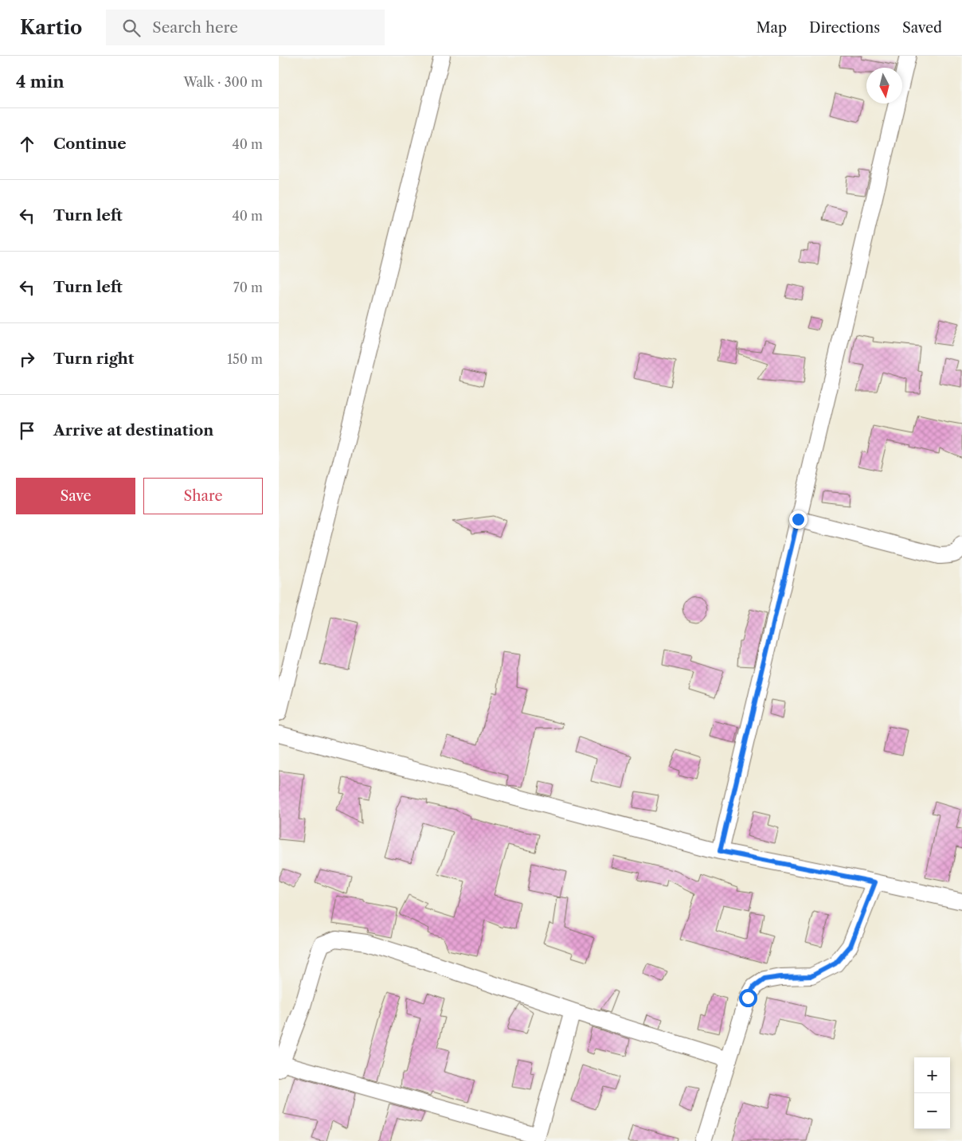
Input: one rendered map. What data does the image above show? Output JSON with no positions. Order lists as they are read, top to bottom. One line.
{"north":"bottom","page":{"header":"Kartio","search":"Search here","nav":["Map","Directions","Saved"],"heading":["4 min","Walk · 300 m"],"list":[["Continue","40 m"],["Turn left","40 m"],["Turn left","70 m"],["Turn right","150 m"],"Arrive at destination"],"buttons":["Save","Share"],"map_buttons":["+","−"]}}
